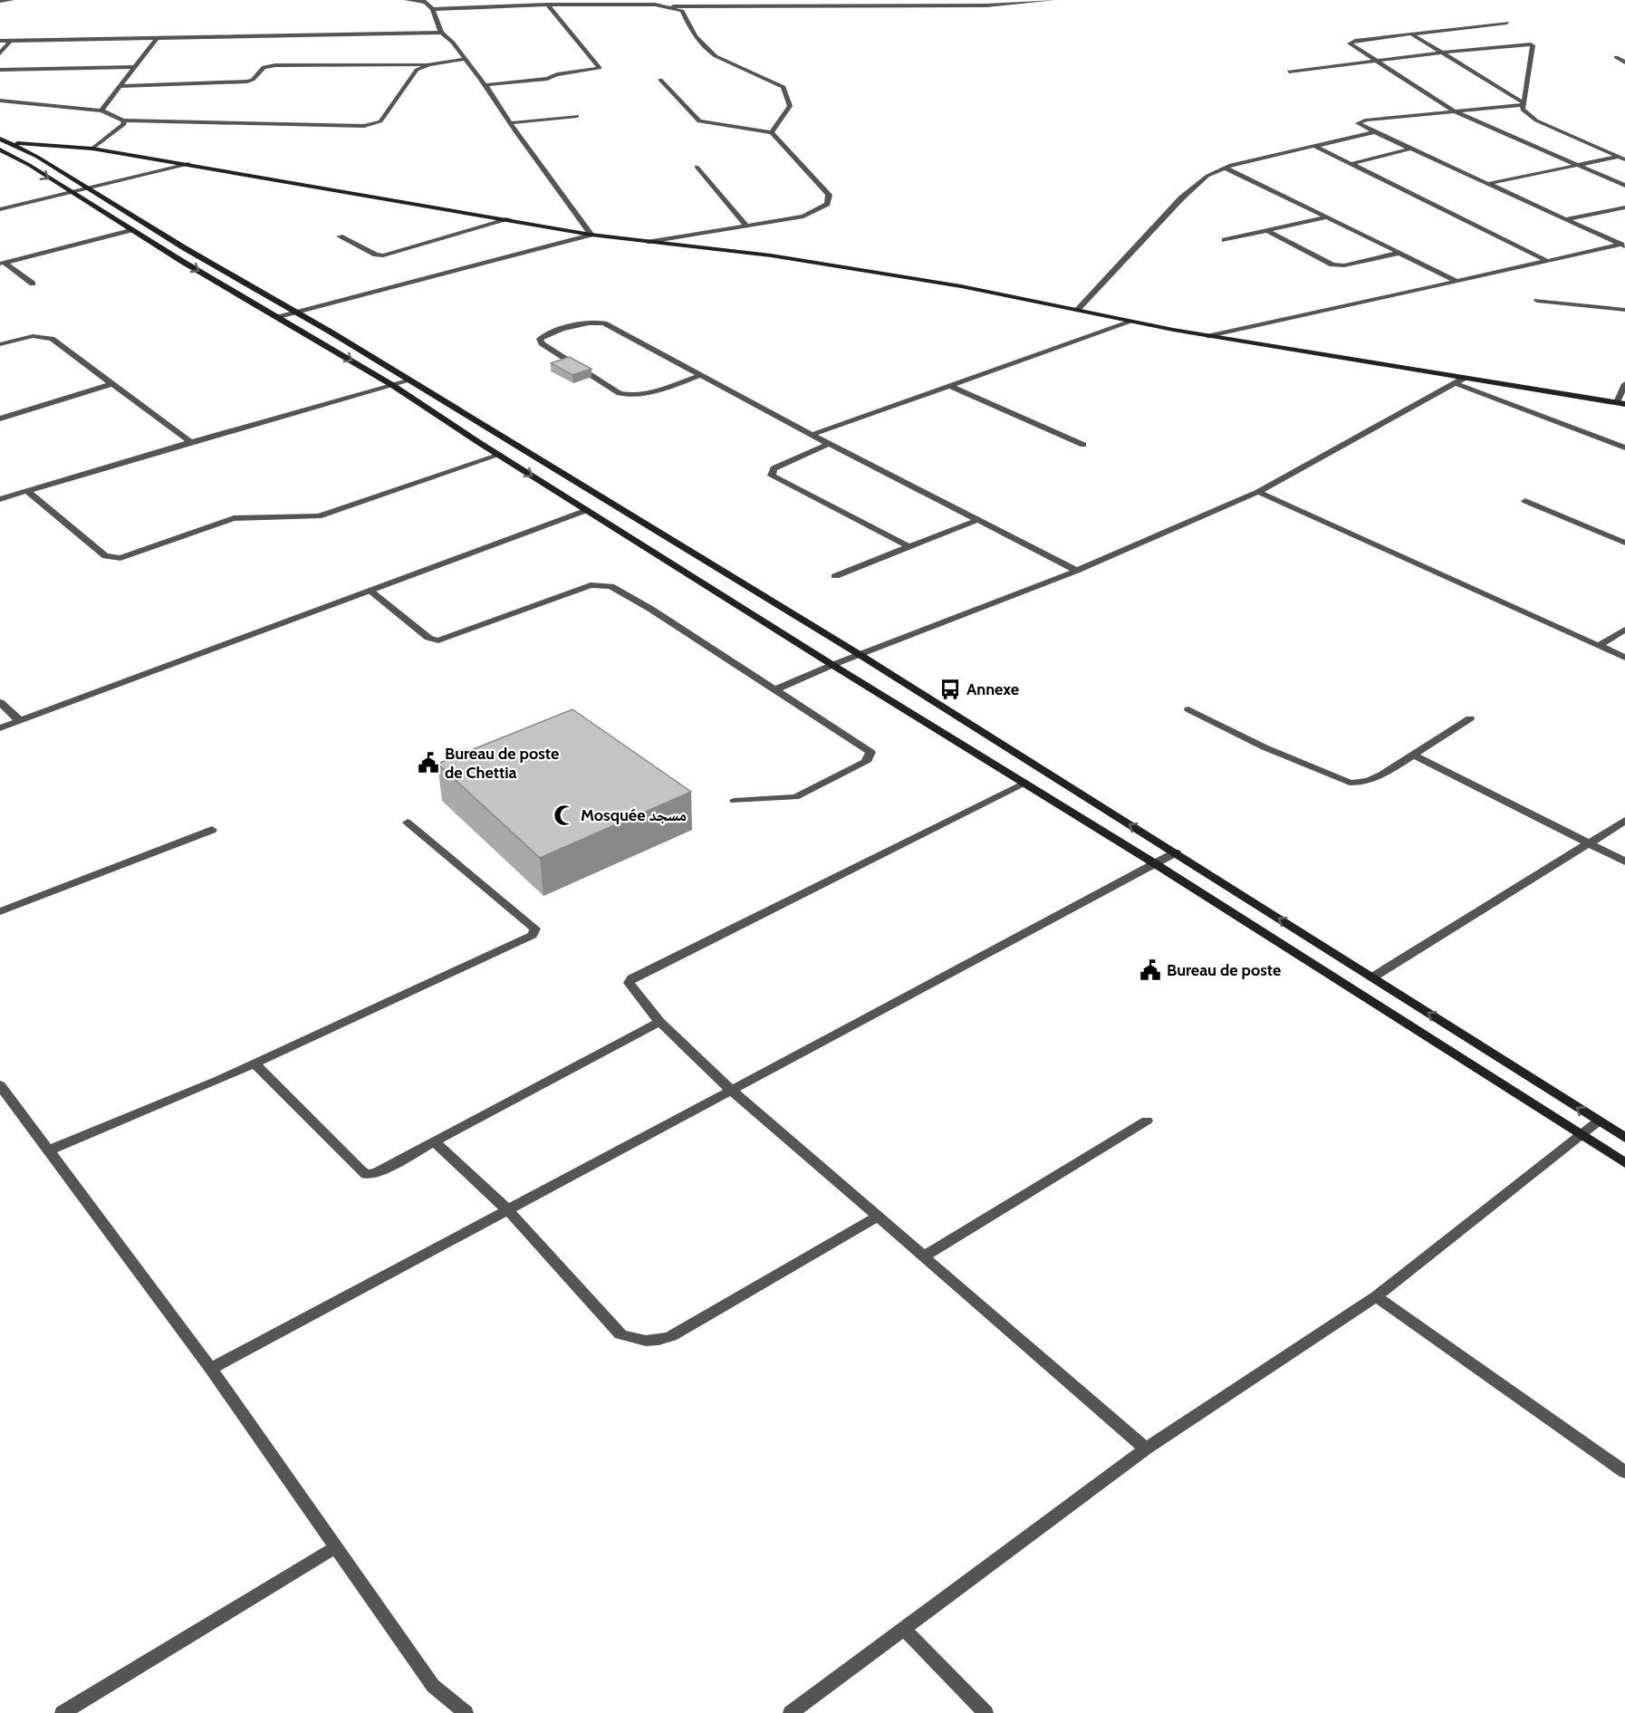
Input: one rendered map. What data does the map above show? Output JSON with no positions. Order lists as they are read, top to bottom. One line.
{"places":{"bus stop":["Annexe"],"public building":["Bureau de poste de Chettia","Bureau de poste"],"mosque":["Mosquée مسجد"]}}
